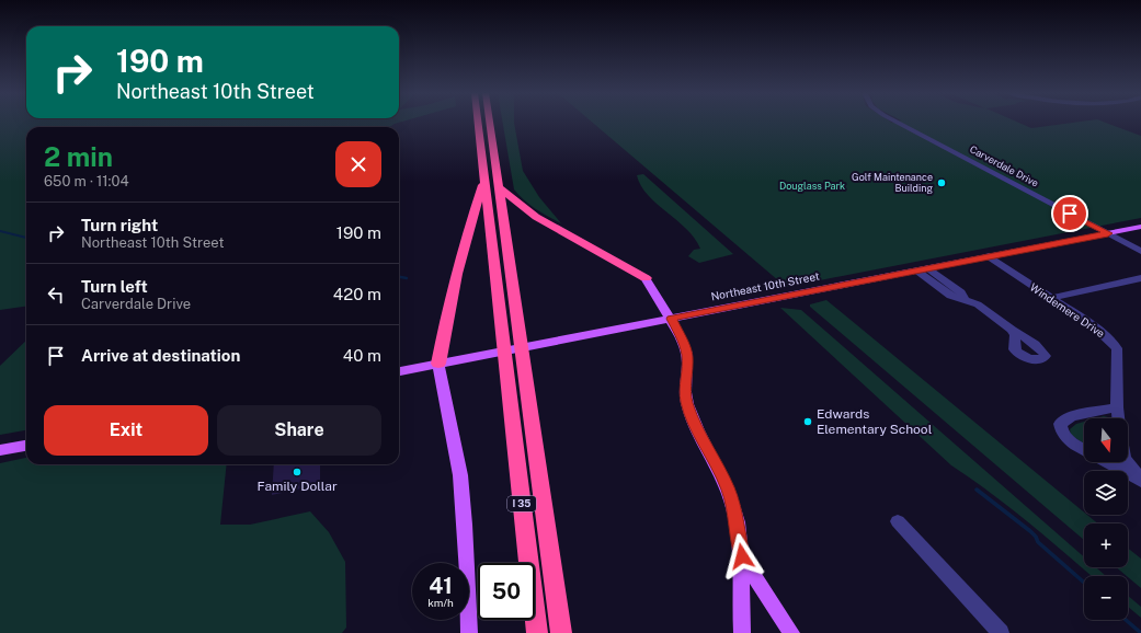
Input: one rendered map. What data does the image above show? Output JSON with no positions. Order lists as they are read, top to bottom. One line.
{"streets":{"highway":["I 35"],"main road":["Northeast 10th Street"],"street":["Carverdale Drive","Windemere Drive"]},"crossings":[["Carverdale Drive","Northeast 10th Street"],["Northeast 10th Street","Windemere Drive"]],"parks":["Douglass Park"],"places":["Golf Maintenance Building","Edwards Elementary School","Family Dollar"],"north":"bottom","page":{"turn":["190 m","Northeast 10th Street"],"heading":["2 min","650 m · 11:04"],"list":[{"name":"Turn right","note":"Northeast 10th Street","value":"190 m"},{"name":"Turn left","note":"Carverdale Drive","value":"420 m"},{"name":"Arrive at destination","value":"40 m"}],"buttons":["Exit","Share"],"map_buttons":["+","−"],"speed":"41 km/h","limit":"50"}}
